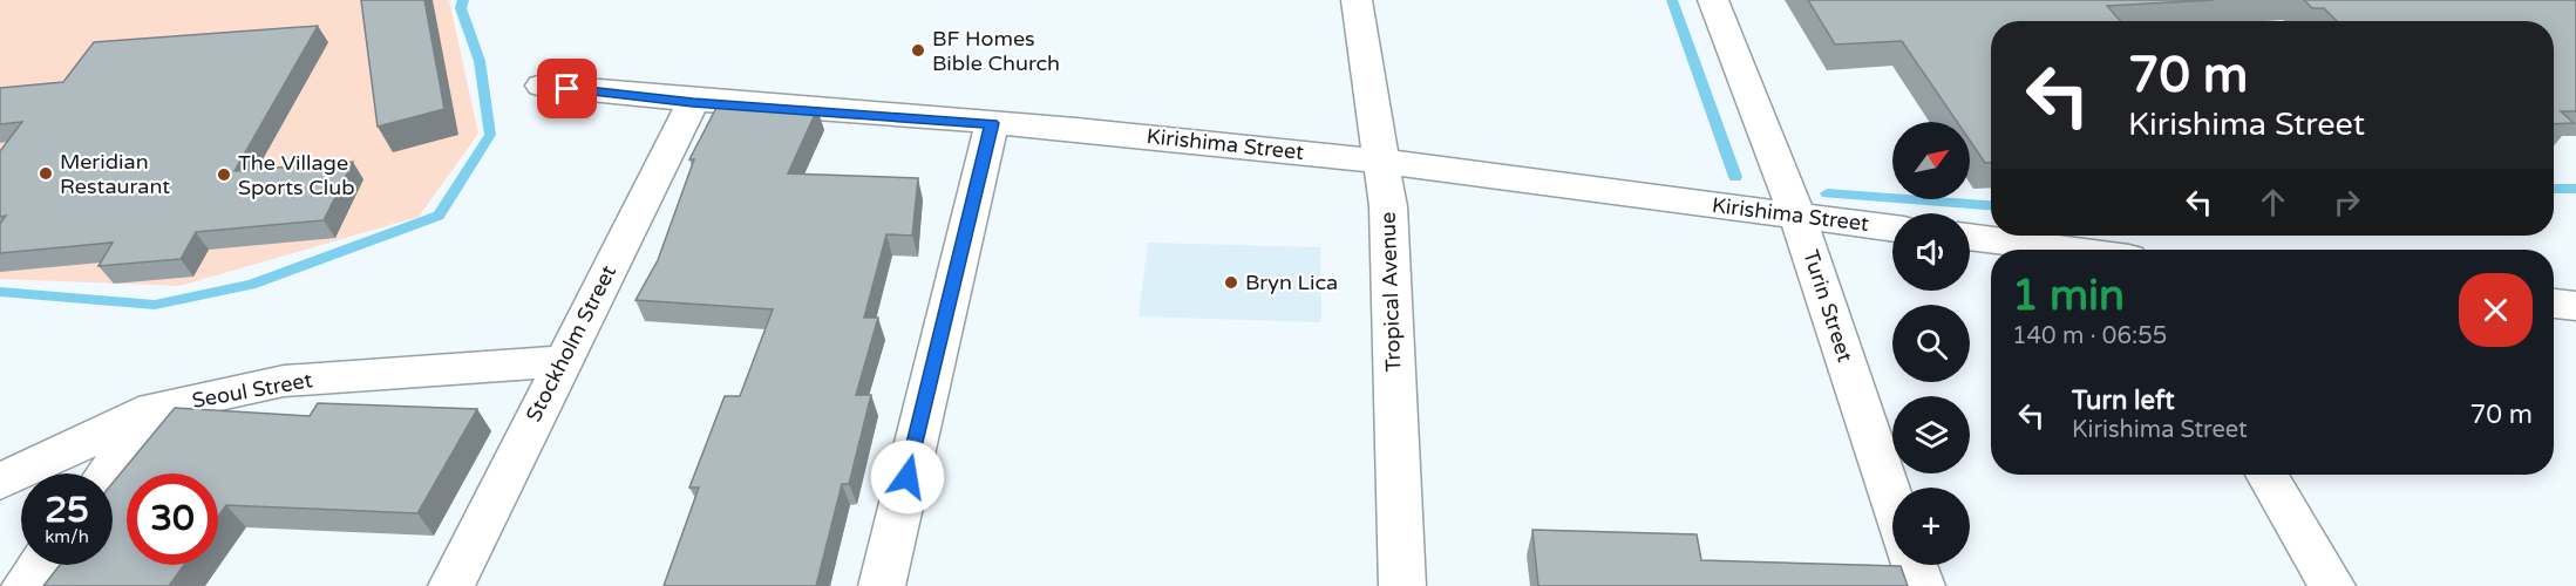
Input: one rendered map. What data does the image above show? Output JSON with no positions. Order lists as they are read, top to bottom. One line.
{"streets":{"street":["Kirishima Street","Tropical Avenue","Turin Street","Stockholm Street","Seoul Street"]},"crossings":[["Kirishima Street","Tropical Avenue"],["Kirishima Street","Turin Street"],["Kirishima Street","Stockholm Street"],["Stockholm Street","Seoul Street"]],"places":["BF Homes Bible Church","Meridian Restaurant","The Village Sports Club","Bryn Lica"],"north":"top right","page":{"turn":["70 m","Kirishima Street"],"map_buttons":"+","heading":["1 min","140 m · 06:55"],"list":[{"name":"Turn left","note":"Kirishima Street","value":"70 m"}],"speed":"25 km/h","limit":"30"}}
